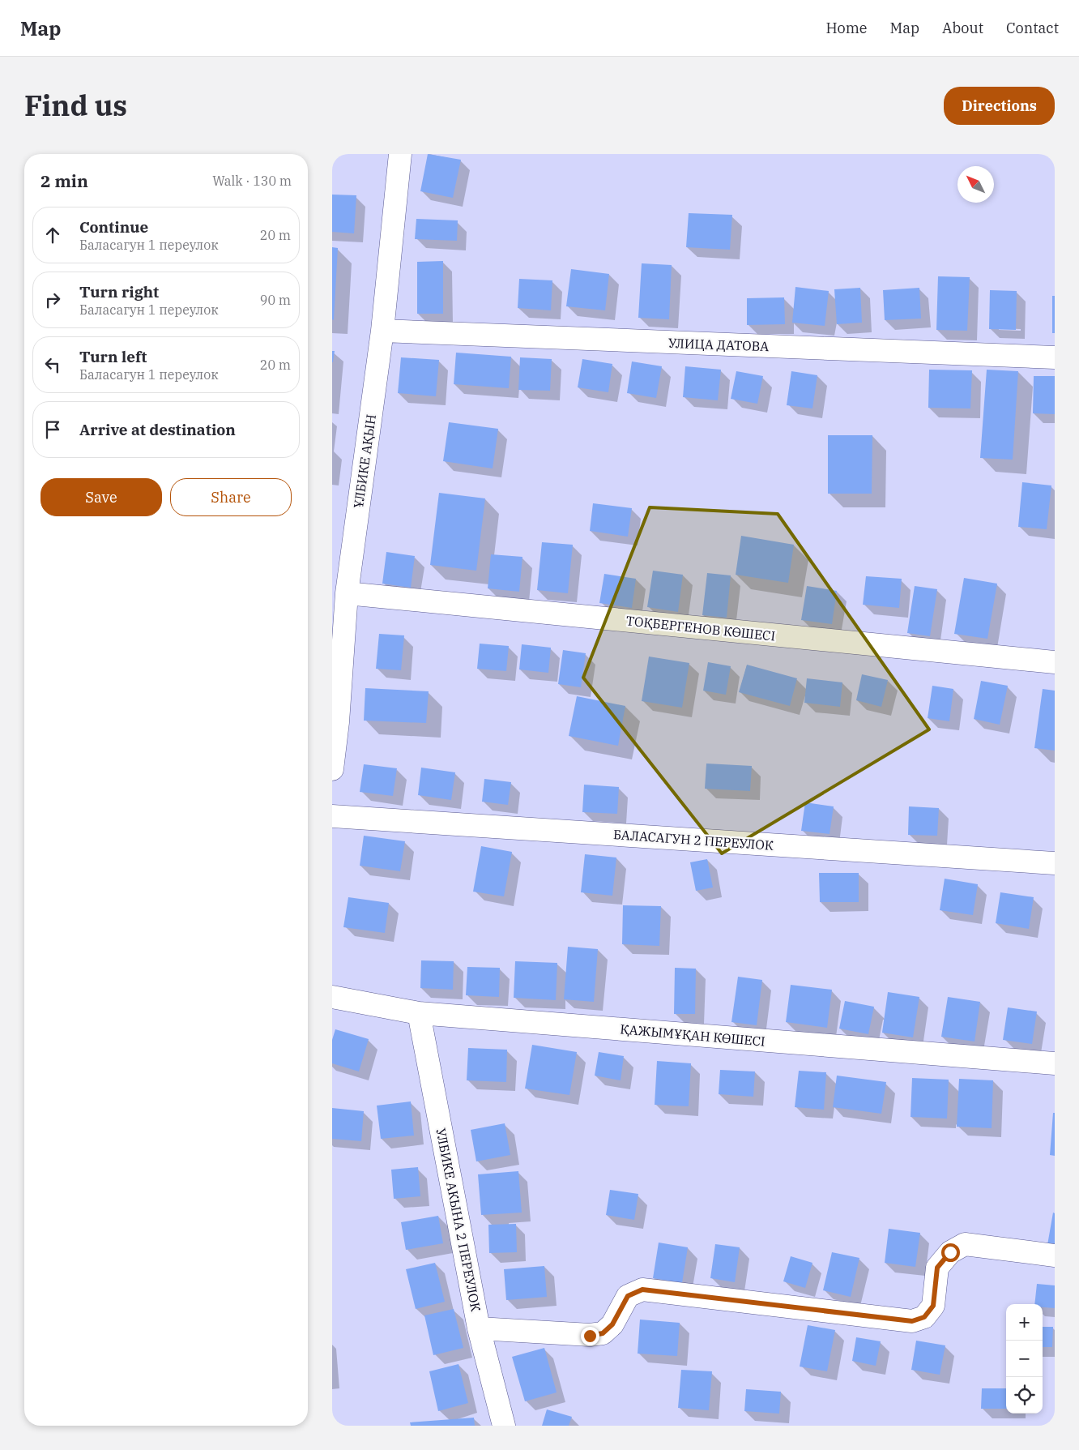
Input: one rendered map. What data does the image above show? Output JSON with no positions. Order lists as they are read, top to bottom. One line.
{"streets":{"street":["УЛИЦА ДАТОВА","ҰЛБИКЕ АҚЫН","ТОҚБЕРГЕНОВ КӨШЕСІ","БАЛАСАГУН 2 ПЕРЕУЛОК","ҚАЖЫМҰҚАН КӨШЕСІ","УЛБИКЕ АКЫНА 2 ПЕРЕУЛОК"]},"crossings":[["УЛИЦА ДАТОВА","ҰЛБИКЕ АҚЫН"],["ҰЛБИКЕ АҚЫН","ТОҚБЕРГЕНОВ КӨШЕСІ"],["ҚАЖЫМҰҚАН КӨШЕСІ","УЛБИКЕ АКЫНА 2 ПЕРЕУЛОК"]],"north":"top left","page":{"header":"Map","nav":["Home","Map","About","Contact"],"title":"Find us","buttons":["Directions",["Save","Share"]],"heading":["2 min","Walk · 130 m"],"list":[["Continue","Баласагун 1 переулок","20 m"],["Turn right","Баласагун 1 переулок","90 m"],["Turn left","Баласагун 1 переулок","20 m"],"Arrive at destination"],"map_buttons":["+","−"]}}
